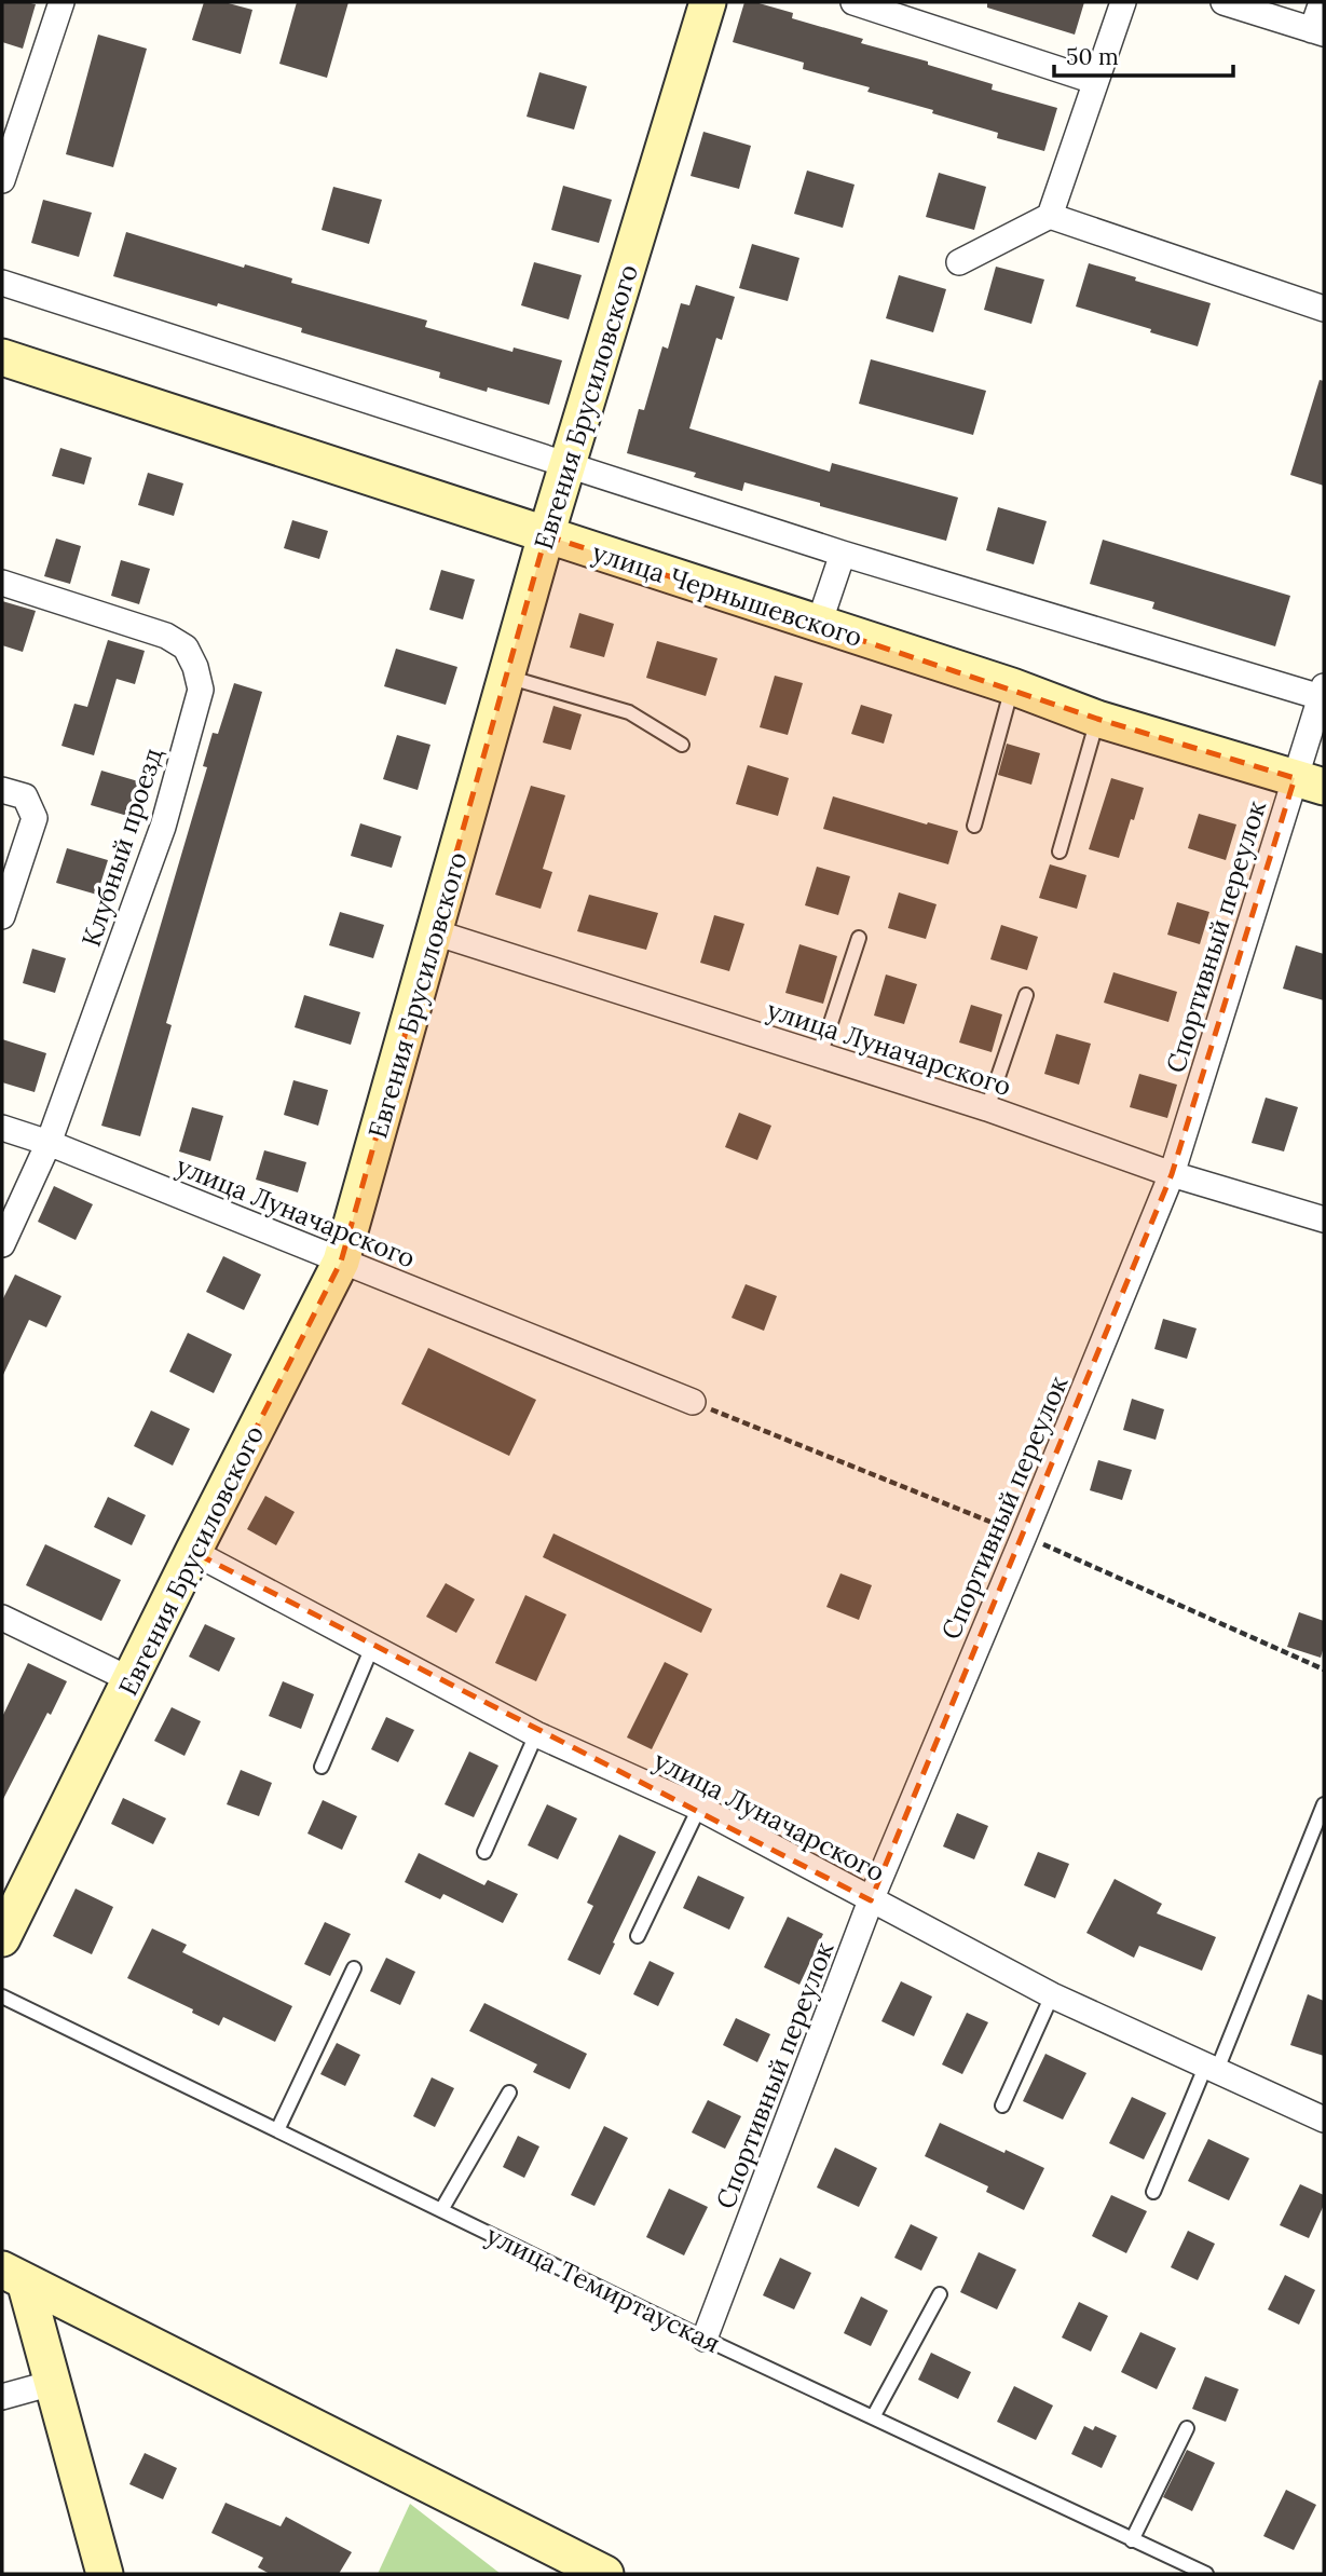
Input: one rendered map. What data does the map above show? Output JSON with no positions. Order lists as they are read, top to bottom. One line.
{"streets":{"street":["Евгения Брусиловского","улица Чернышевского","Клубный проезд","Спортивный переулок","улица Луначарского"],"lane":["улица Темиртауская"]},"crossings":[["Евгения Брусиловского","улица Чернышевского"],["Евгения Брусиловского","улица Луначарского"],["улица Чернышевского","Спортивный переулок"],["Клубный проезд","улица Луначарского"],["Спортивный переулок","улица Луначарского"],["Спортивный переулок","улица Темиртауская"]],"scale_bar":"50 m"}
